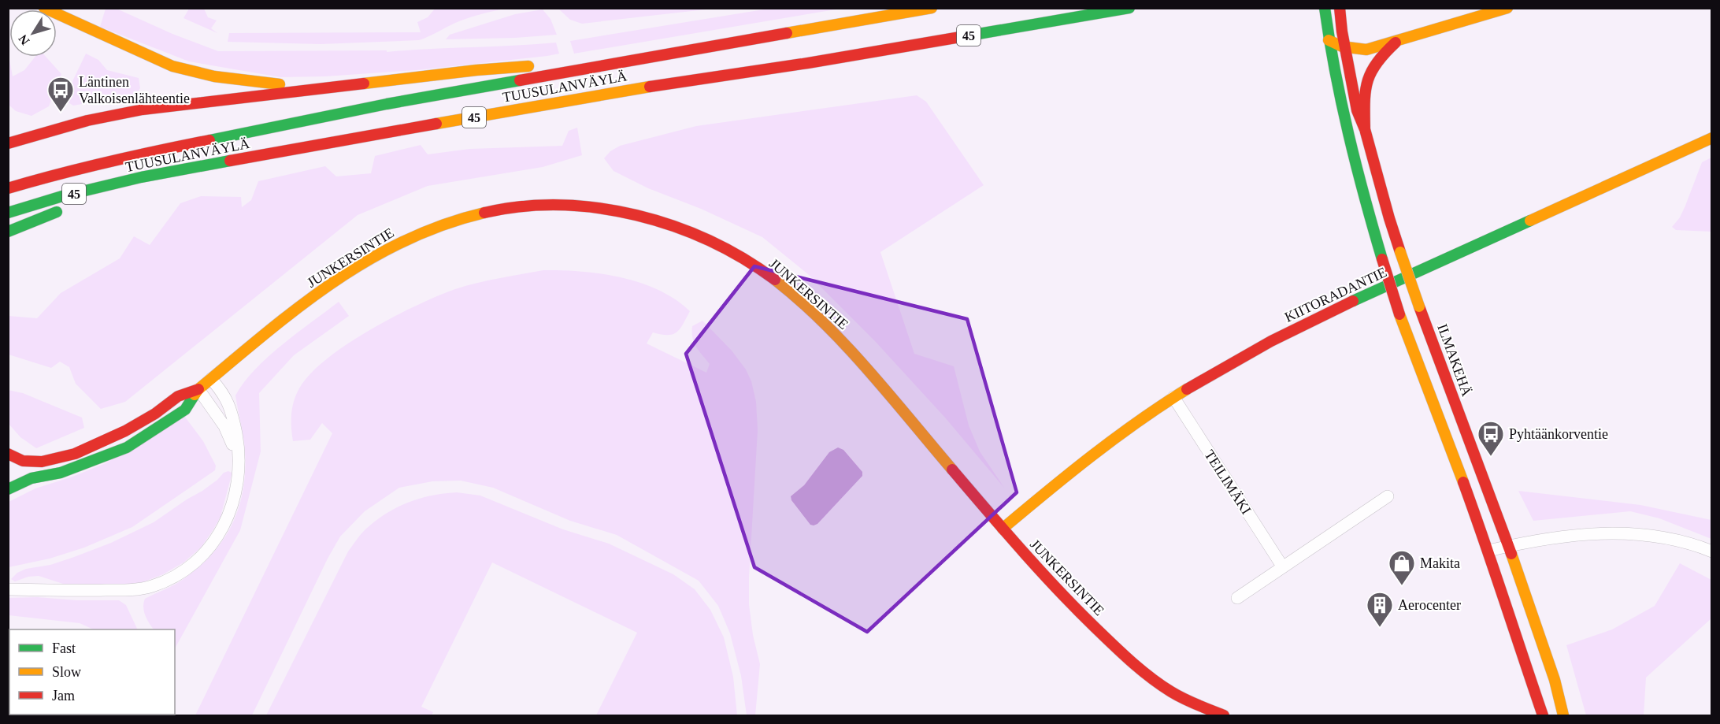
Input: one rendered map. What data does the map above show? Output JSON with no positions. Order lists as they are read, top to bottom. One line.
{"streets":{"main road":["45","TUUSULANVÄYLÄ","JUNKERSINTIE","KIITORADANTIE","ILMAKEHÄ"],"street":["TEILIMÄKI"]},"crossings":[["JUNKERSINTIE","KIITORADANTIE"],["KIITORADANTIE","TEILIMÄKI"]],"places":{"bus stop":["Läntinen Valkoisenlähteentie","Pyhtäänkorventie"],"shop":["Makita"],"building":["Aerocenter"]},"legend":["Fast","Slow","Jam"],"north":"bottom left"}
